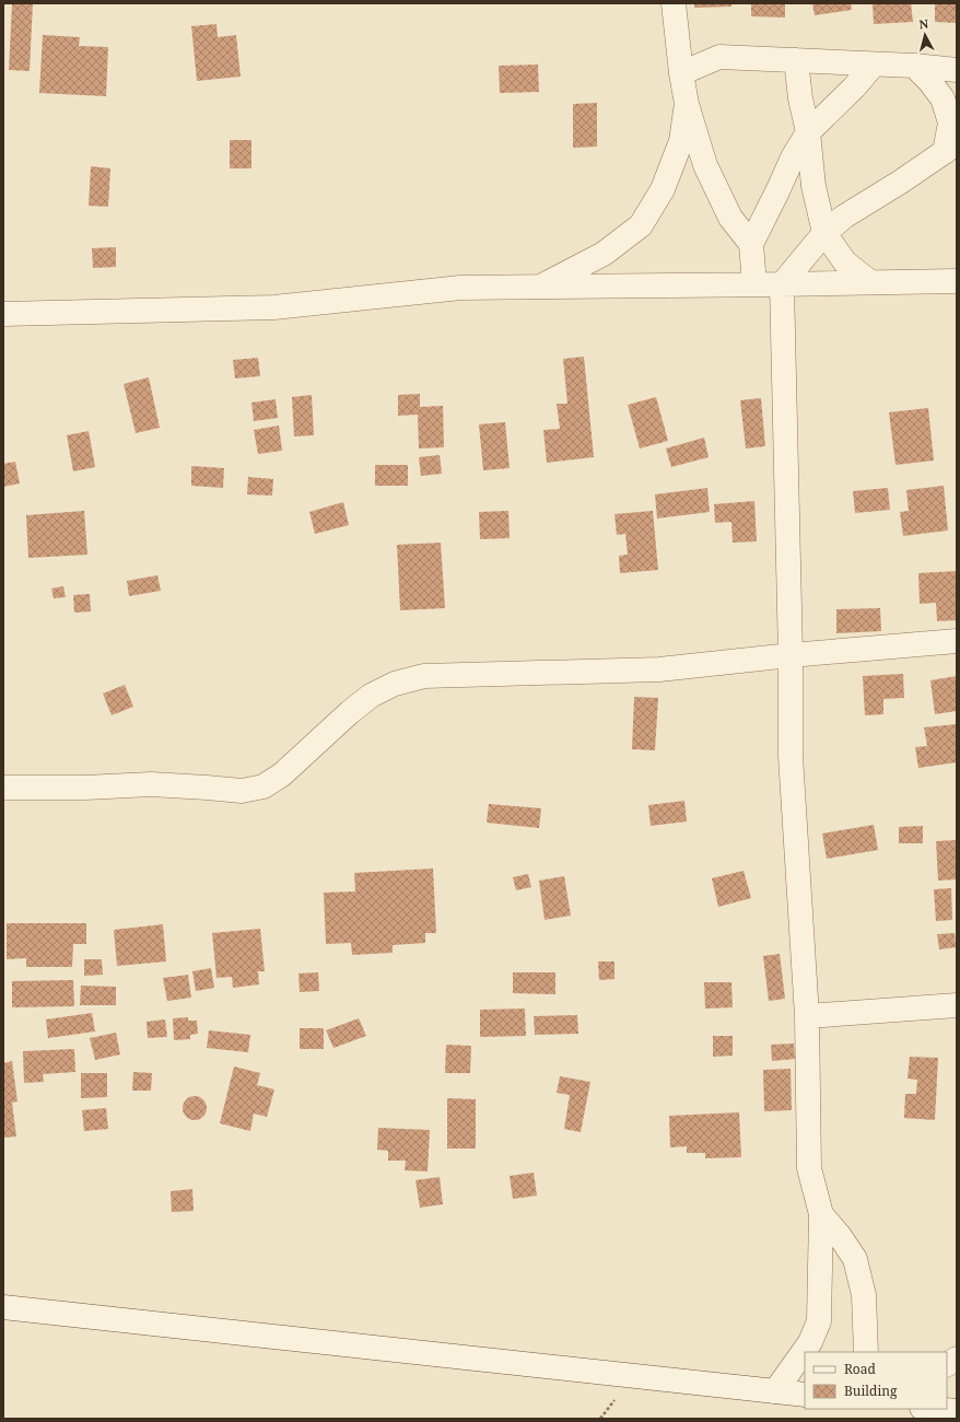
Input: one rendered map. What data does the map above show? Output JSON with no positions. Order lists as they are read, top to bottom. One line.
{"legend":["Road","Building"],"north":"top"}
